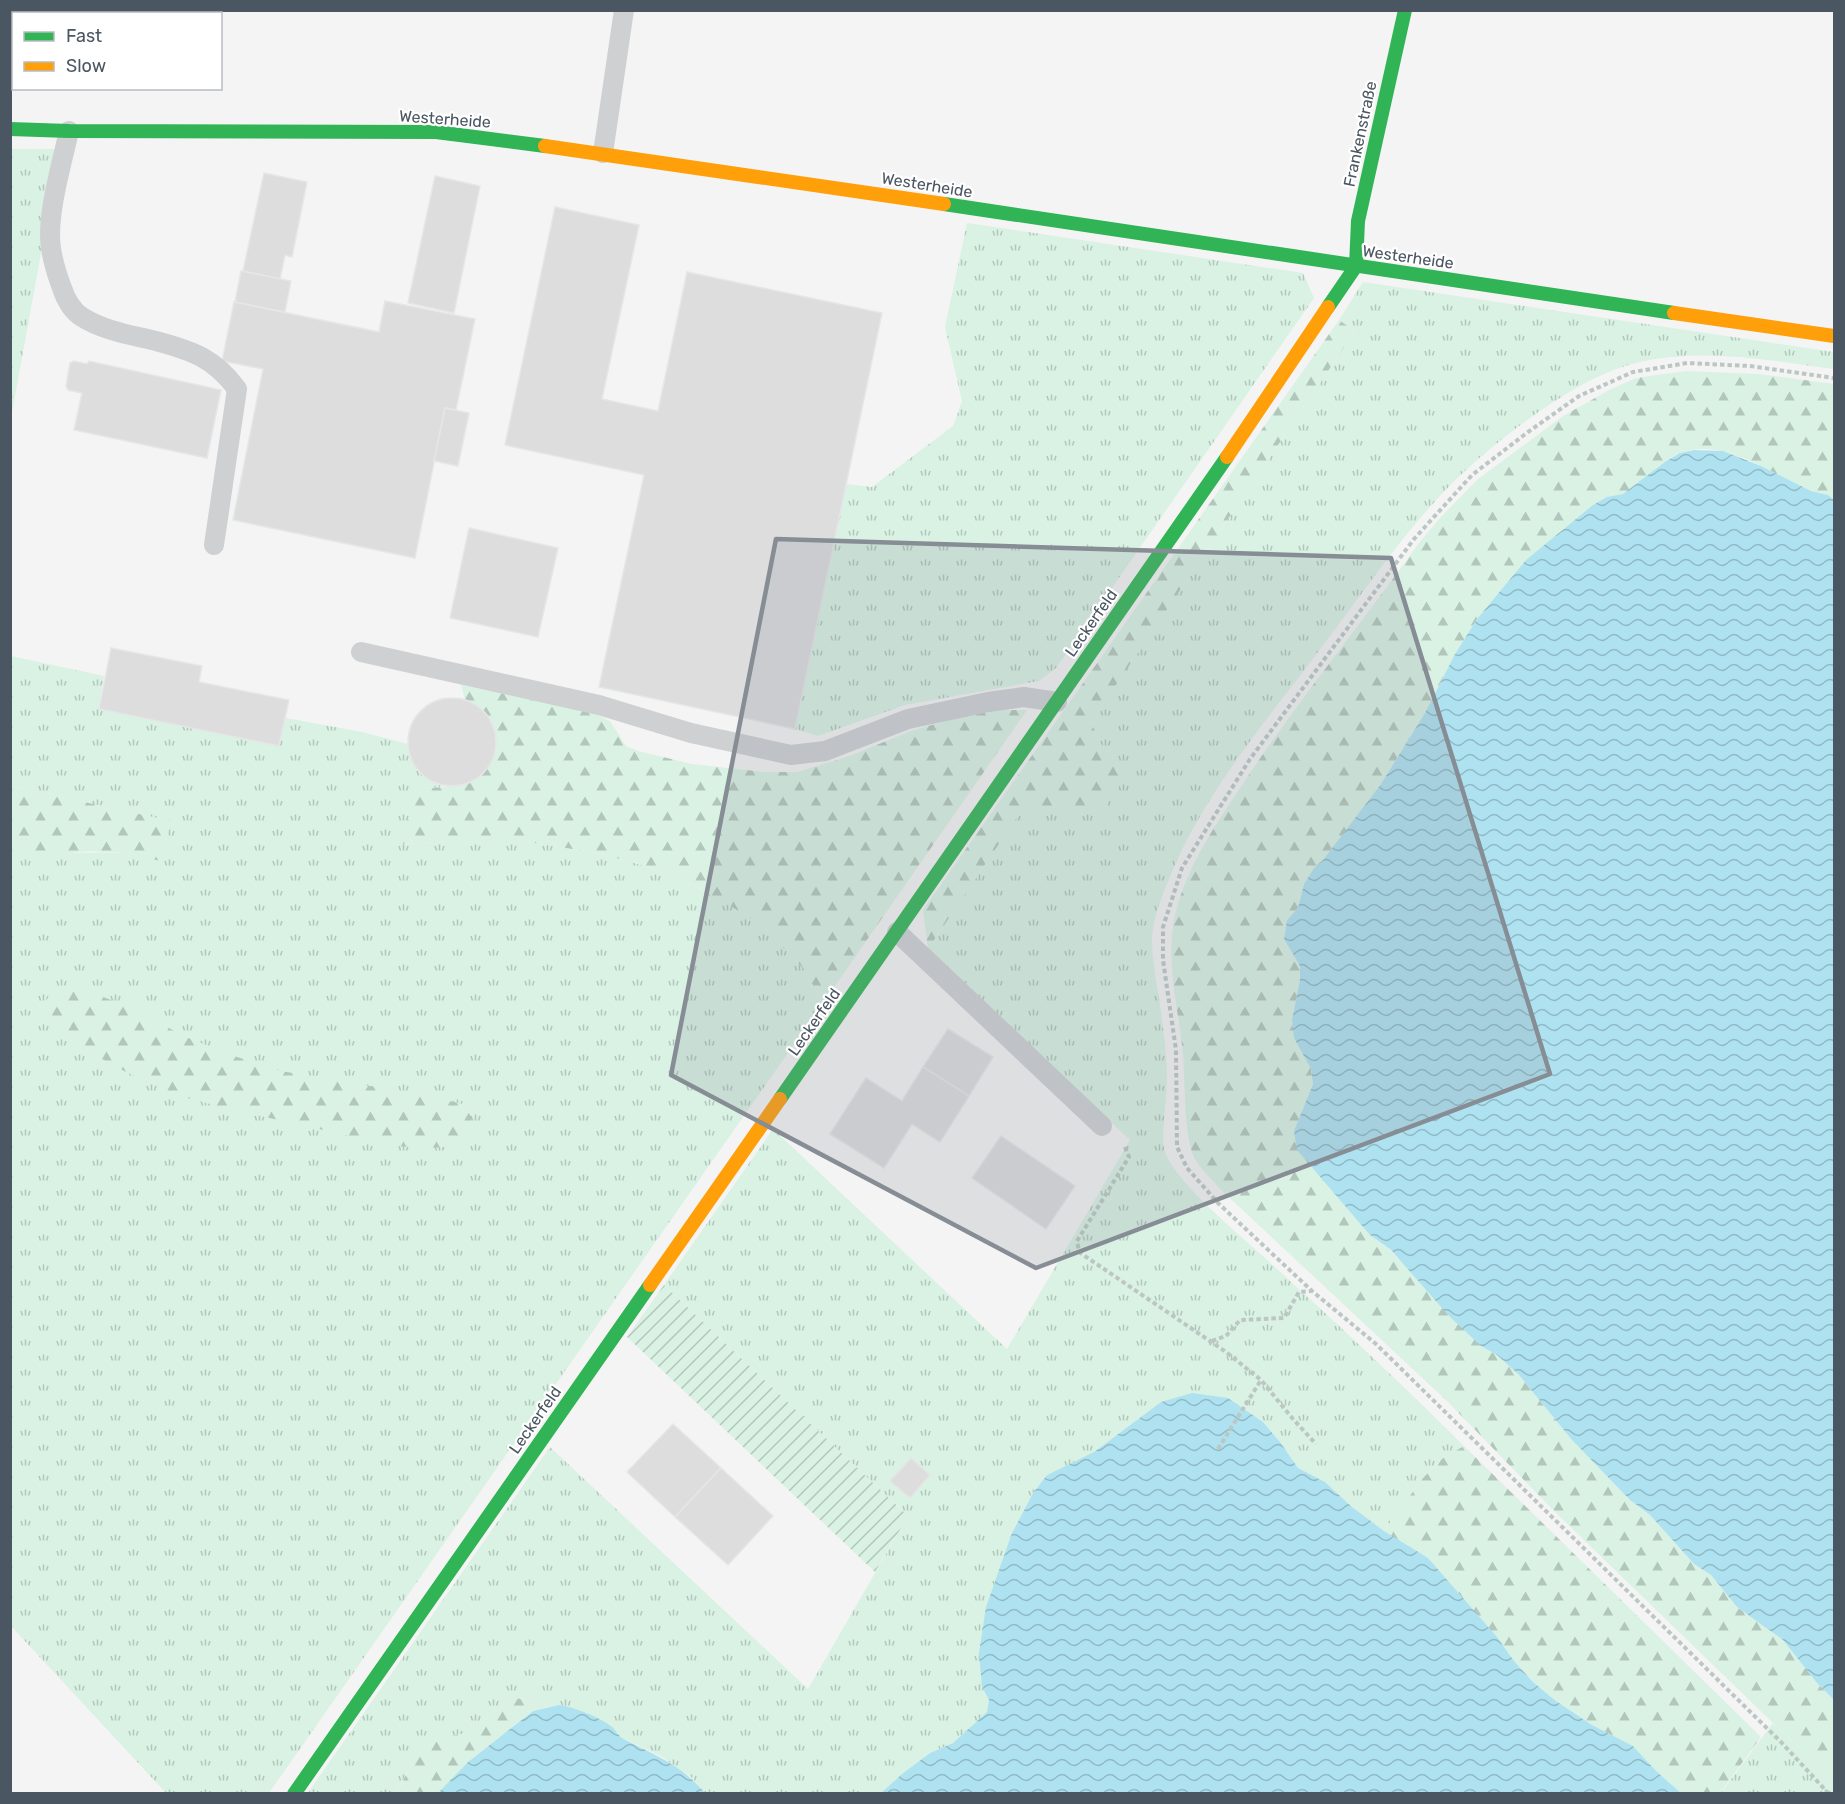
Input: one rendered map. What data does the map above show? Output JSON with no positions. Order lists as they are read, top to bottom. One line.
{"streets":{"street":["Westerheide","Frankenstraße","Leckerfeld"]},"crossings":[["Westerheide","Frankenstraße"],["Westerheide","Leckerfeld"],["Frankenstraße","Leckerfeld"]],"legend":["Fast","Slow"]}
